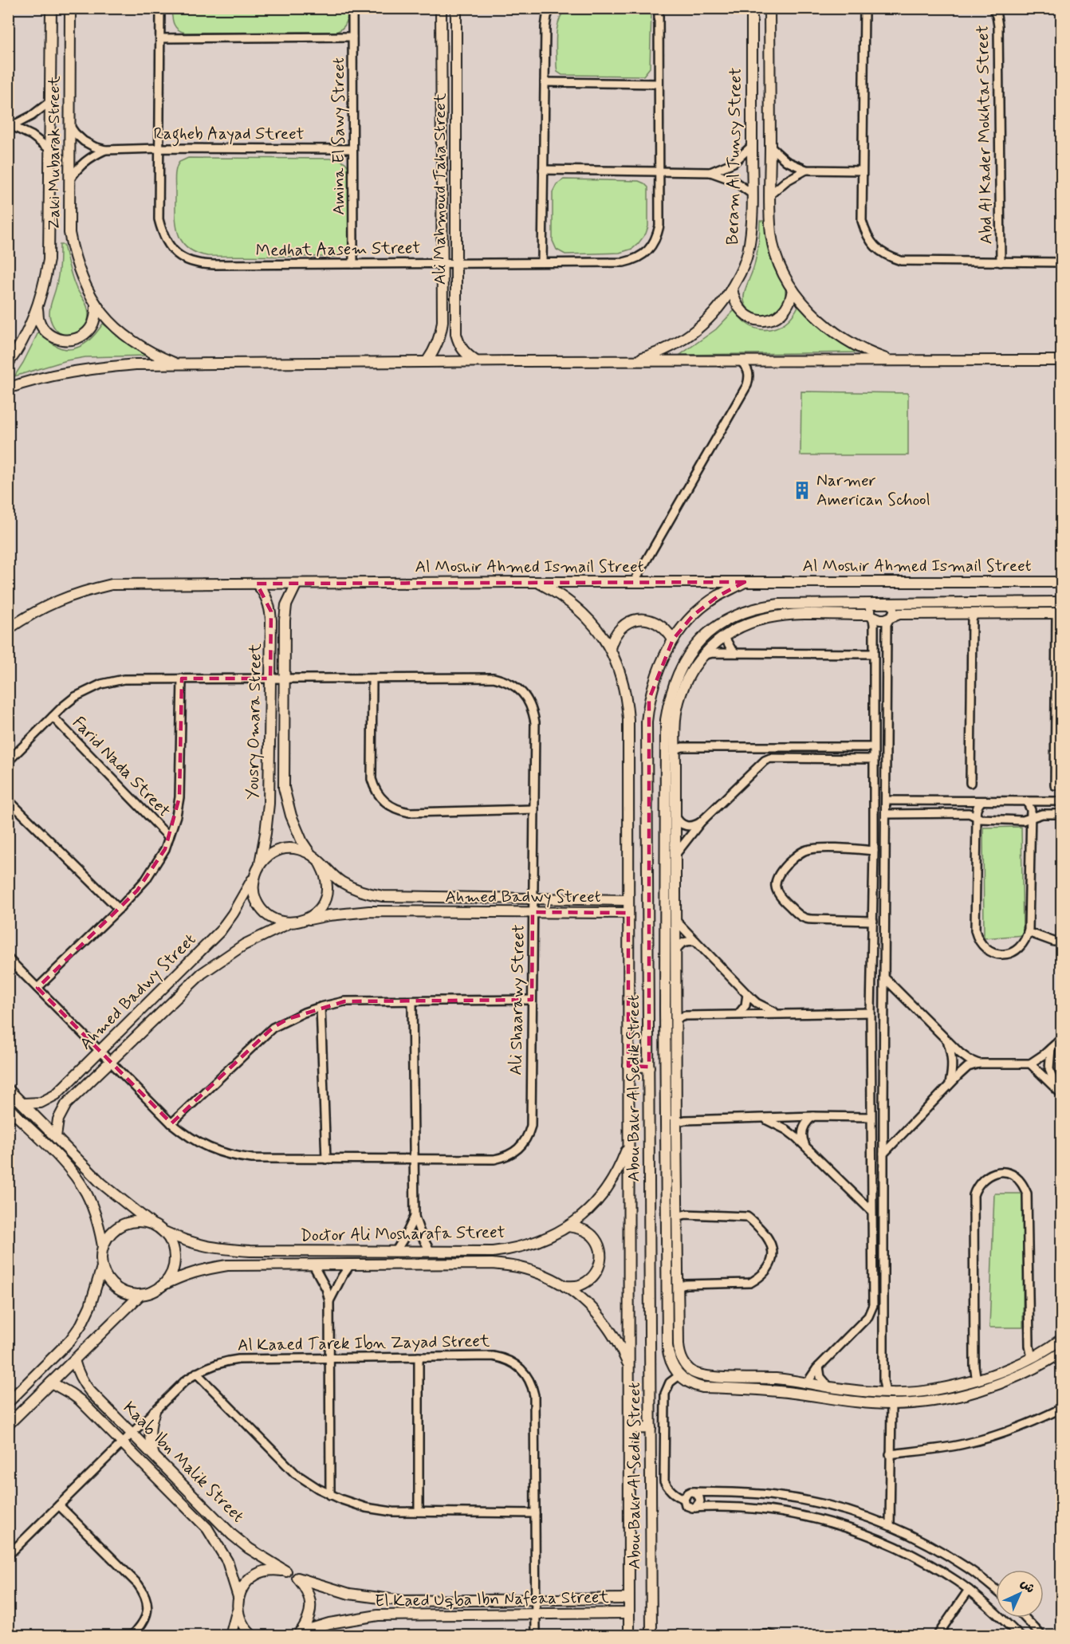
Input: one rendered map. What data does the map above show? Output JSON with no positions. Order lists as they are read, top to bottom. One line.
{"streets":{"street":["Ragheb Aayad Street","Abd Al Kader Mokhtar Street","Amina El Sawy Street","Zaki Mubarak Street","Beram Al Tunsy Street","Ali Mahmoud Taha Street","Medhat Aasem Street","Al Moshir Ahmed Ismail Street","Yousry Omara Street","Farid Nada Street","Ahmed Badwy Street","Ali Shaarawy Street","Abou Bakr Al Sedik Street","Doctor Ali Mosharafa Street","Al Kaaed Tarek Ibn Zayad Street","Kaab Ibn Malik Street","El Kaed Uqba Ibn Nafeaa Street"]},"crossings":[["Ragheb Aayad Street","Amina El Sawy Street"],["Ragheb Aayad Street","Zaki Mubarak Street"],["Ragheb Aayad Street","Medhat Aasem Street"],["Amina El Sawy Street","Medhat Aasem Street"],["Ali Mahmoud Taha Street","Medhat Aasem Street"],["Al Moshir Ahmed Ismail Street","Yousry Omara Street"],["Al Moshir Ahmed Ismail Street","Abou Bakr Al Sedik Street"],["Yousry Omara Street","Ahmed Badwy Street"],["Yousry Omara Street","Ali Shaarawy Street"],["Farid Nada Street","Ali Shaarawy Street"],["Ahmed Badwy Street","Ali Shaarawy Street"],["Ahmed Badwy Street","Abou Bakr Al Sedik Street"],["Abou Bakr Al Sedik Street","Doctor Ali Mosharafa Street"],["Abou Bakr Al Sedik Street","El Kaed Uqba Ibn Nafeaa Street"],["Al Kaaed Tarek Ibn Zayad Street","Kaab Ibn Malik Street"],["Al Kaaed Tarek Ibn Zayad Street","El Kaed Uqba Ibn Nafeaa Street"],["Kaab Ibn Malik Street","El Kaed Uqba Ibn Nafeaa Street"]],"places":{"building":["Narmer American School"]},"north":"top right"}
